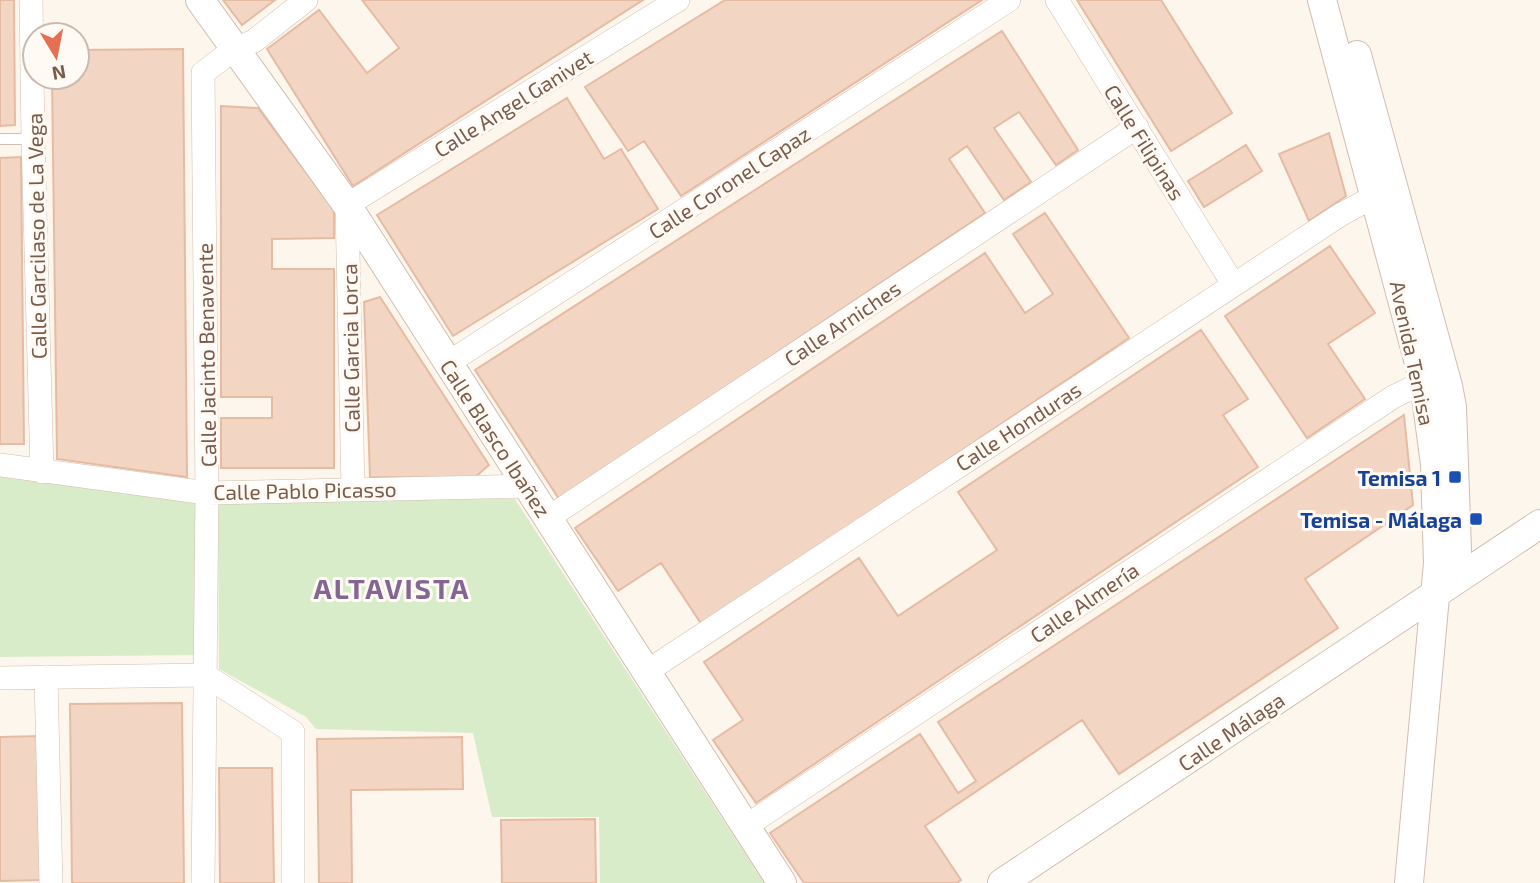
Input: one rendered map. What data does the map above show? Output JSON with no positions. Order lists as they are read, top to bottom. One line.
{"streets":{"street":["Calle Angel Ganivet","Calle Filipinas","Calle Coronel Capaz","Calle Garcilaso de La Vega","Calle Arniches","Calle Garcia Lorca","Avenida Temisa","Calle Jacinto Benavente","Calle Honduras","Calle Blasco Ibañez","Calle Pablo Picasso","Calle Almería","Calle Málaga"]},"crossings":[["Calle Angel Ganivet","Calle Garcia Lorca"],["Calle Angel Ganivet","Calle Blasco Ibañez"],["Calle Filipinas","Calle Arniches"],["Calle Filipinas","Calle Honduras"],["Calle Coronel Capaz","Calle Blasco Ibañez"],["Calle Garcilaso de La Vega","Calle Pablo Picasso"],["Calle Arniches","Calle Blasco Ibañez"],["Calle Garcia Lorca","Calle Blasco Ibañez"],["Calle Garcia Lorca","Calle Pablo Picasso"],["Avenida Temisa","Calle Honduras"],["Avenida Temisa","Calle Almería"],["Avenida Temisa","Calle Málaga"],["Calle Jacinto Benavente","Calle Blasco Ibañez"],["Calle Jacinto Benavente","Calle Pablo Picasso"],["Calle Honduras","Calle Blasco Ibañez"],["Calle Blasco Ibañez","Calle Pablo Picasso"],["Calle Blasco Ibañez","Calle Almería"]],"districts":["ALTAVISTA"],"places":{"transit":["Temisa 1","Temisa - Málaga"]},"north":"bottom"}
